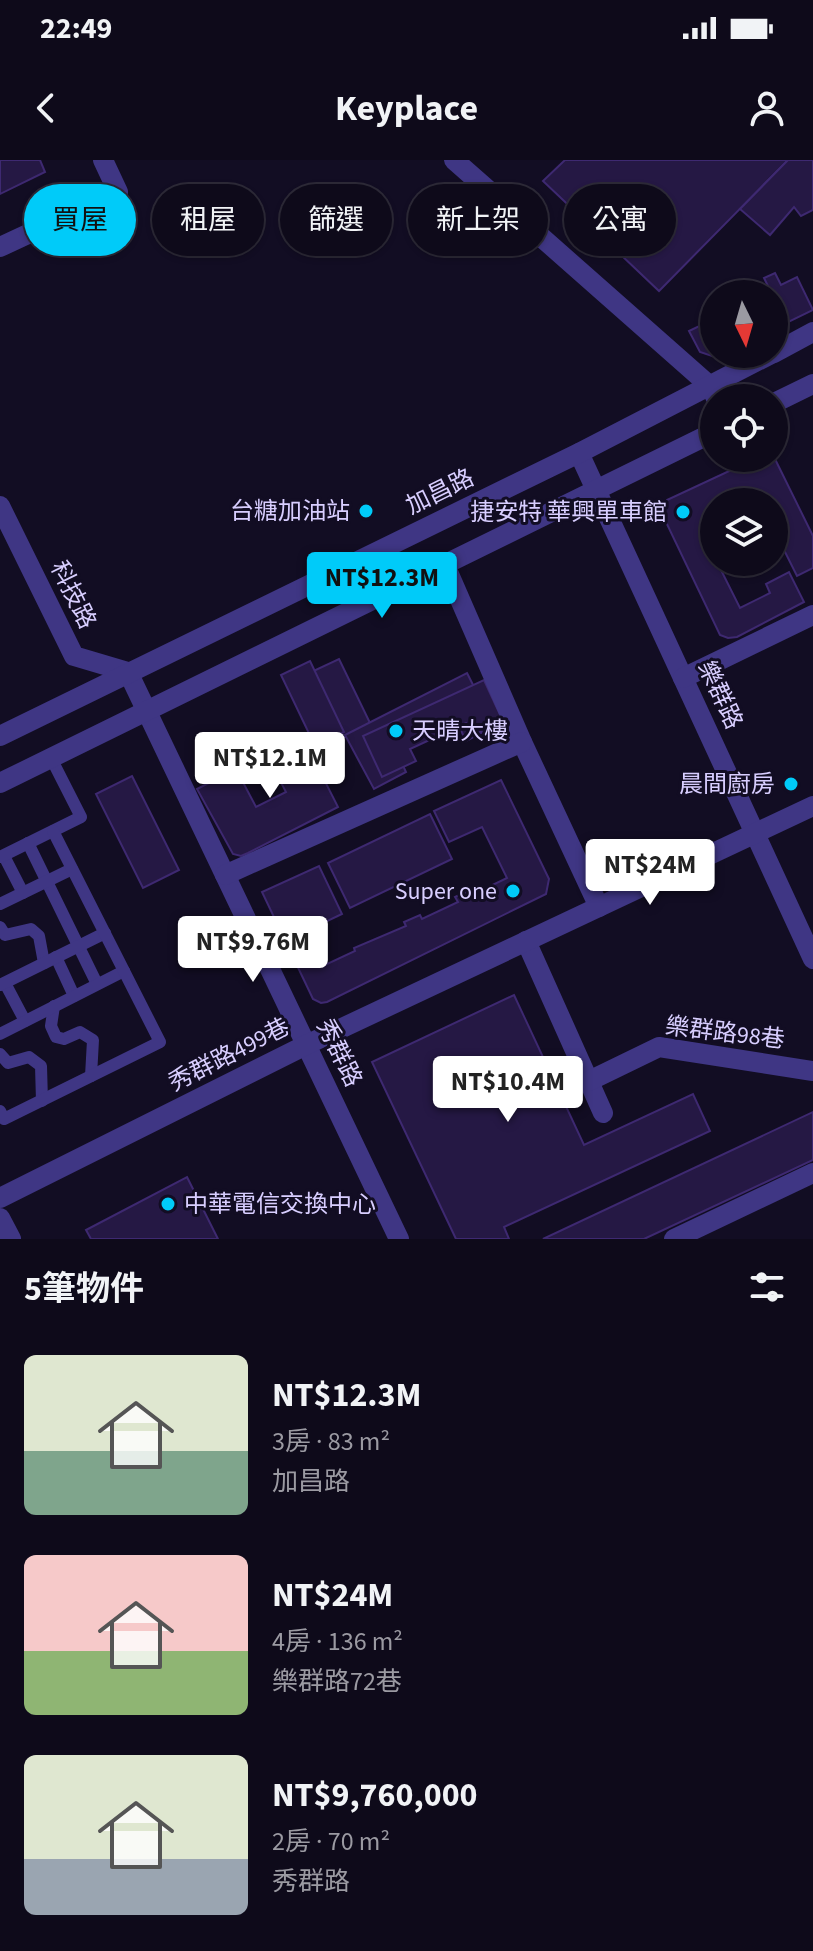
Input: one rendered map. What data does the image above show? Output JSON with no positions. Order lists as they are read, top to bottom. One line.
{"streets":{"street":["加昌路","科技路","樂群路","樂群路98巷","秀群路","秀群路499巷"]},"crossings":[["加昌路","科技路"],["加昌路","樂群路"],["加昌路","秀群路"],["科技路","秀群路"],["樂群路","秀群路499巷"],["秀群路","秀群路499巷"]],"places":["台糖加油站","捷安特 華興單車館","天晴大樓","晨間廚房","Super one","中華電信交換中心"],"north":"bottom","page":{"status":"22:49","header":"Keyplace","chip":["買屋","租屋","篩選","新上架","公寓"],"price":["NT$12.3M","NT$12.1M","NT$24M","NT$9.76M","NT$10.4M"],"heading":"5筆物件","list":[{"name":"NT$12.3M","note":"3房 · 83 m² · 加昌路"},{"name":"NT$24M","note":"4房 · 136 m² · 樂群路72巷"},{"name":"NT$9,760,000","note":"2房 · 70 m² · 秀群路"}]}}
